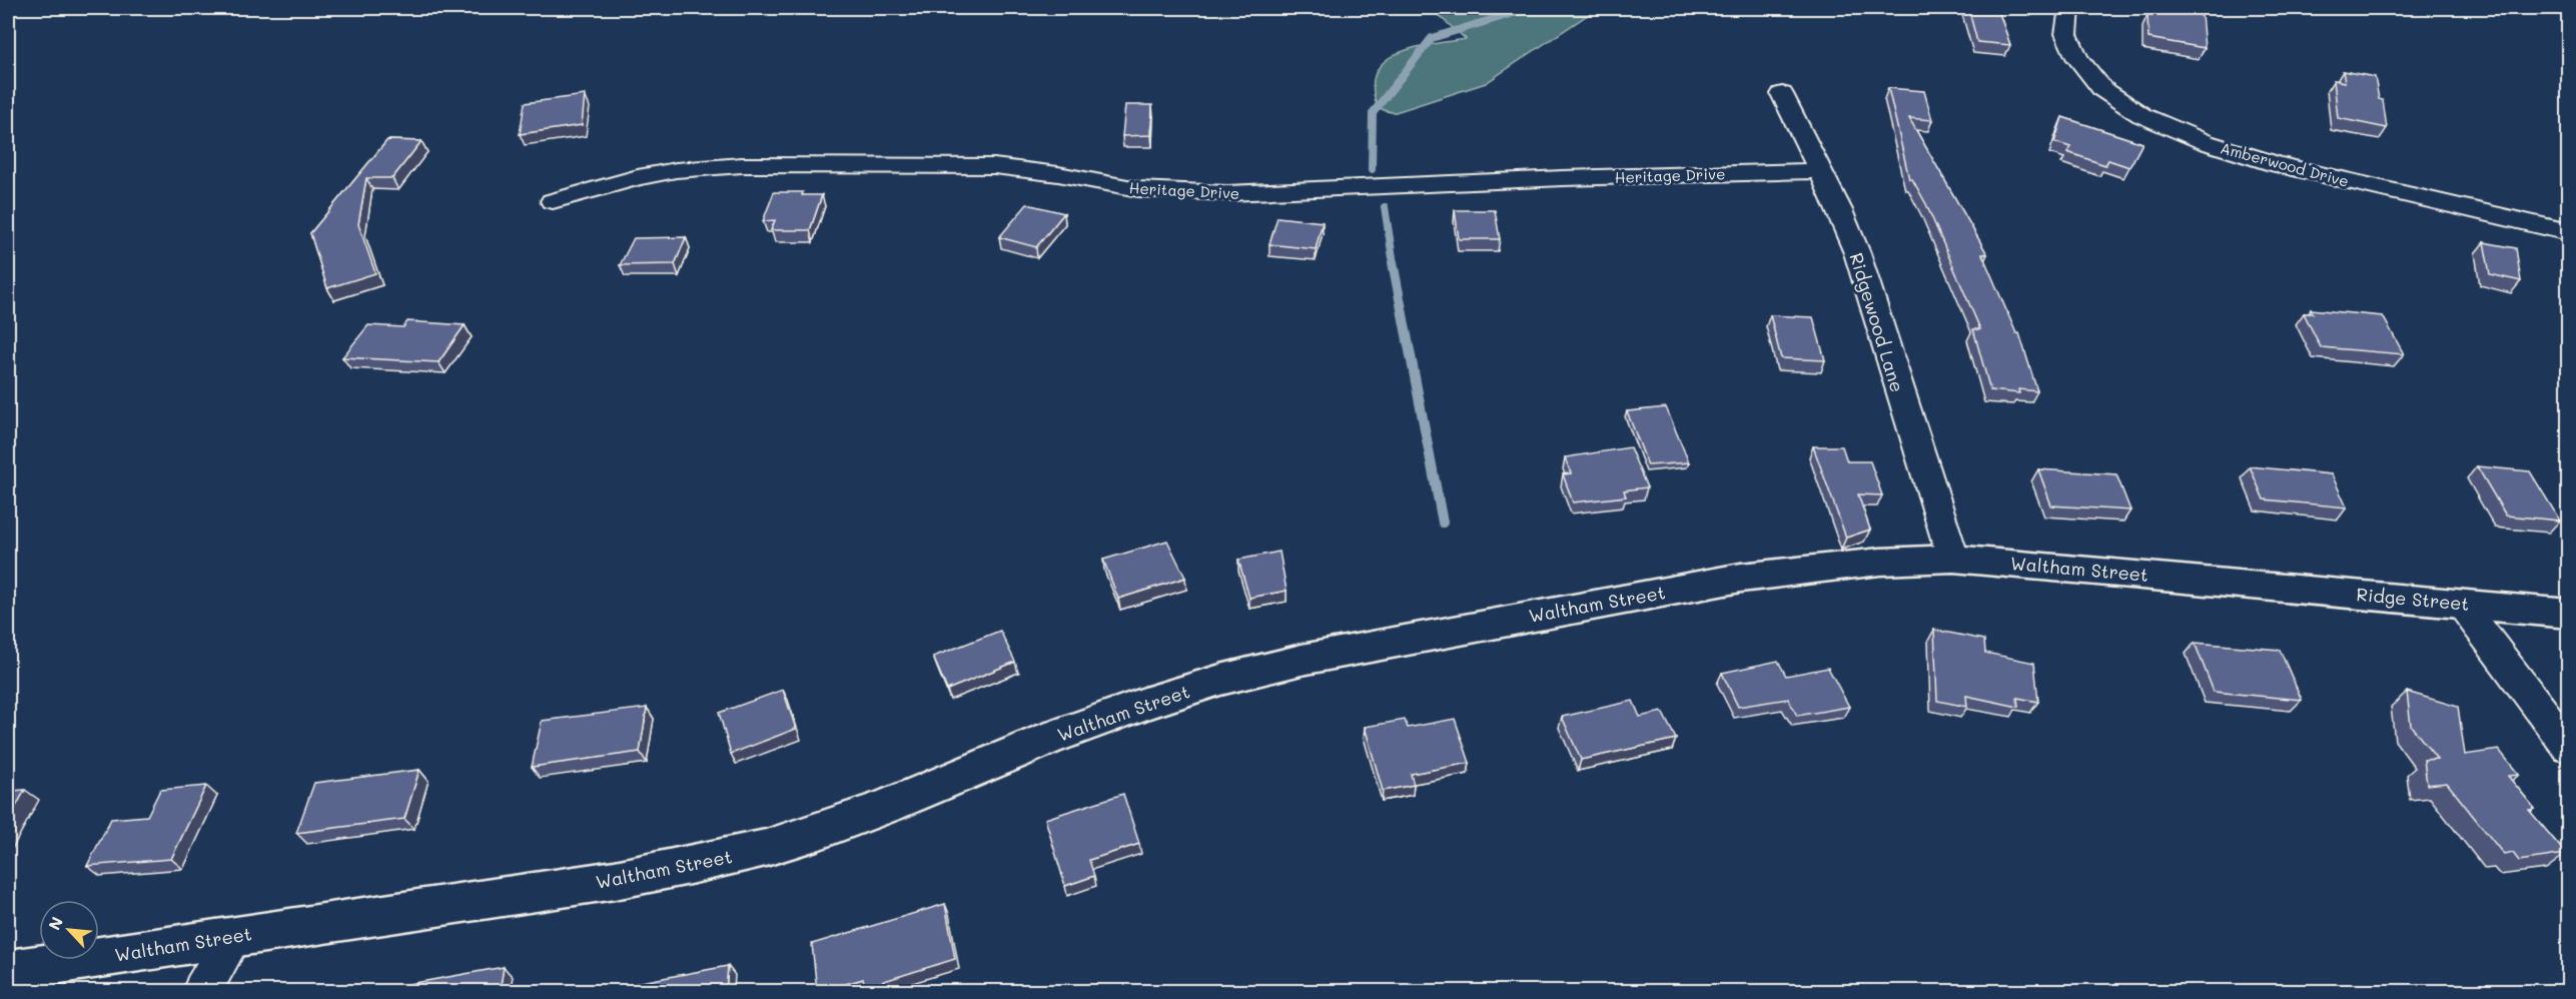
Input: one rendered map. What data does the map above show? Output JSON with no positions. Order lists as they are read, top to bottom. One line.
{"streets":{"street":["Amberwood Drive","Heritage Drive","Ridgewood Lane","Waltham Street","Ridge Street"]},"crossings":[["Heritage Drive","Ridgewood Lane"],["Ridgewood Lane","Waltham Street"],["Waltham Street","Ridge Street"]],"north":"top left"}
